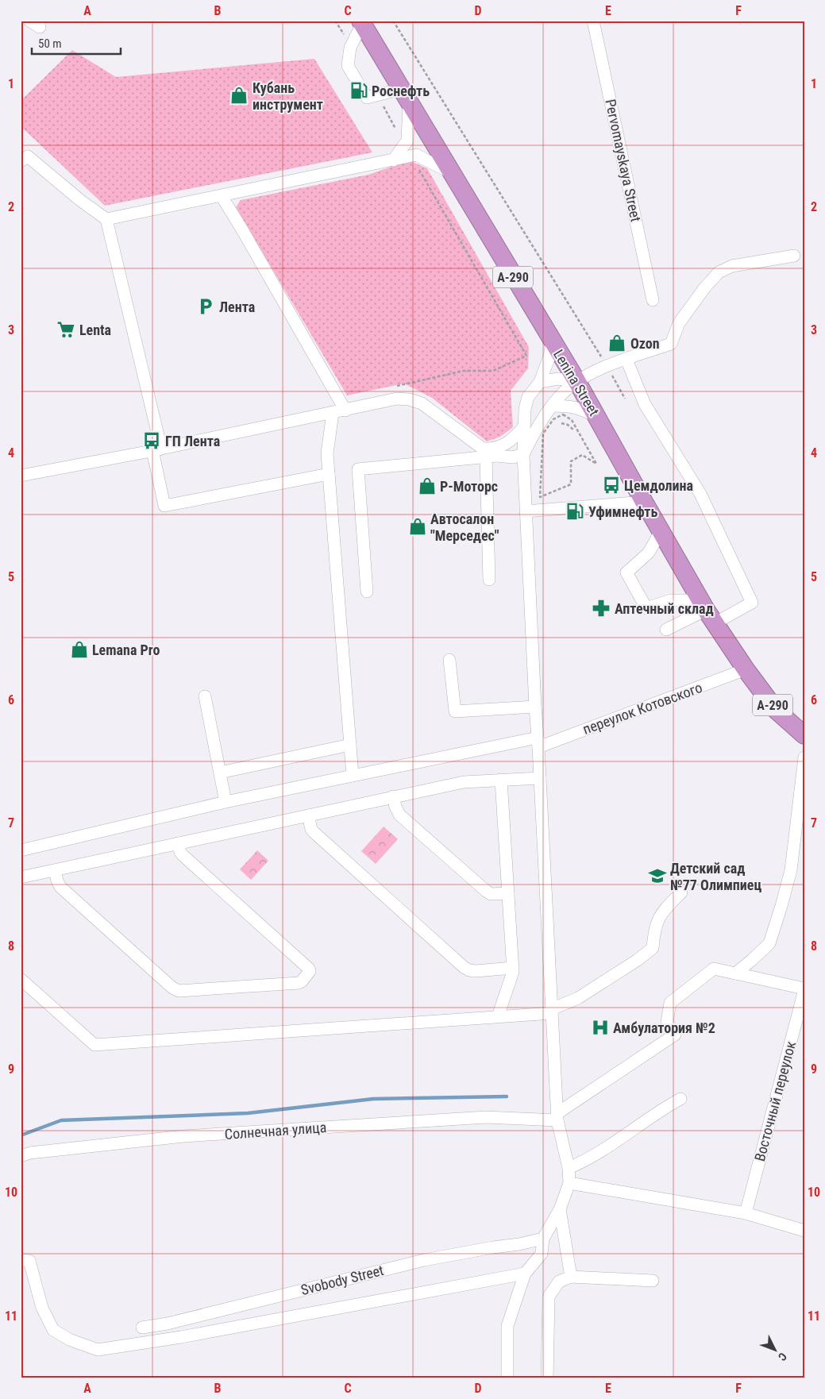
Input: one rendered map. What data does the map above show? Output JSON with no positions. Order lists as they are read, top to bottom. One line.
{"streets":{"highway":["А-290","Lenina Street"],"street":["Pervomayskaya Street","переулок Котовского","Восточный переулок","Солнечная улица","Svobody Street"]},"crossings":[["Lenina Street","переулок Котовского"]],"places":{"fuel station":["Роснефть","Уфимнефть"],"shop":["Кубань инструмент","Ozon","Р-Моторс","Автосалон \"Мерседес\"","Lemana Pro"],"parking":["Лента"],"supermarket":["Lenta"],"bus stop":["ГП Лента","Цемдолина"],"pharmacy":["Аптечный склад"],"school or university":["Детский сад №77 Олимпиец"],"hospital":["Амбулатория №2"]},"scale_bar":"50 m","north":"bottom right","grid":{"columns":["A","B","C","D","E","F"],"rows":["1","2","3","4","5","6","7","8","9","10","11"]}}
